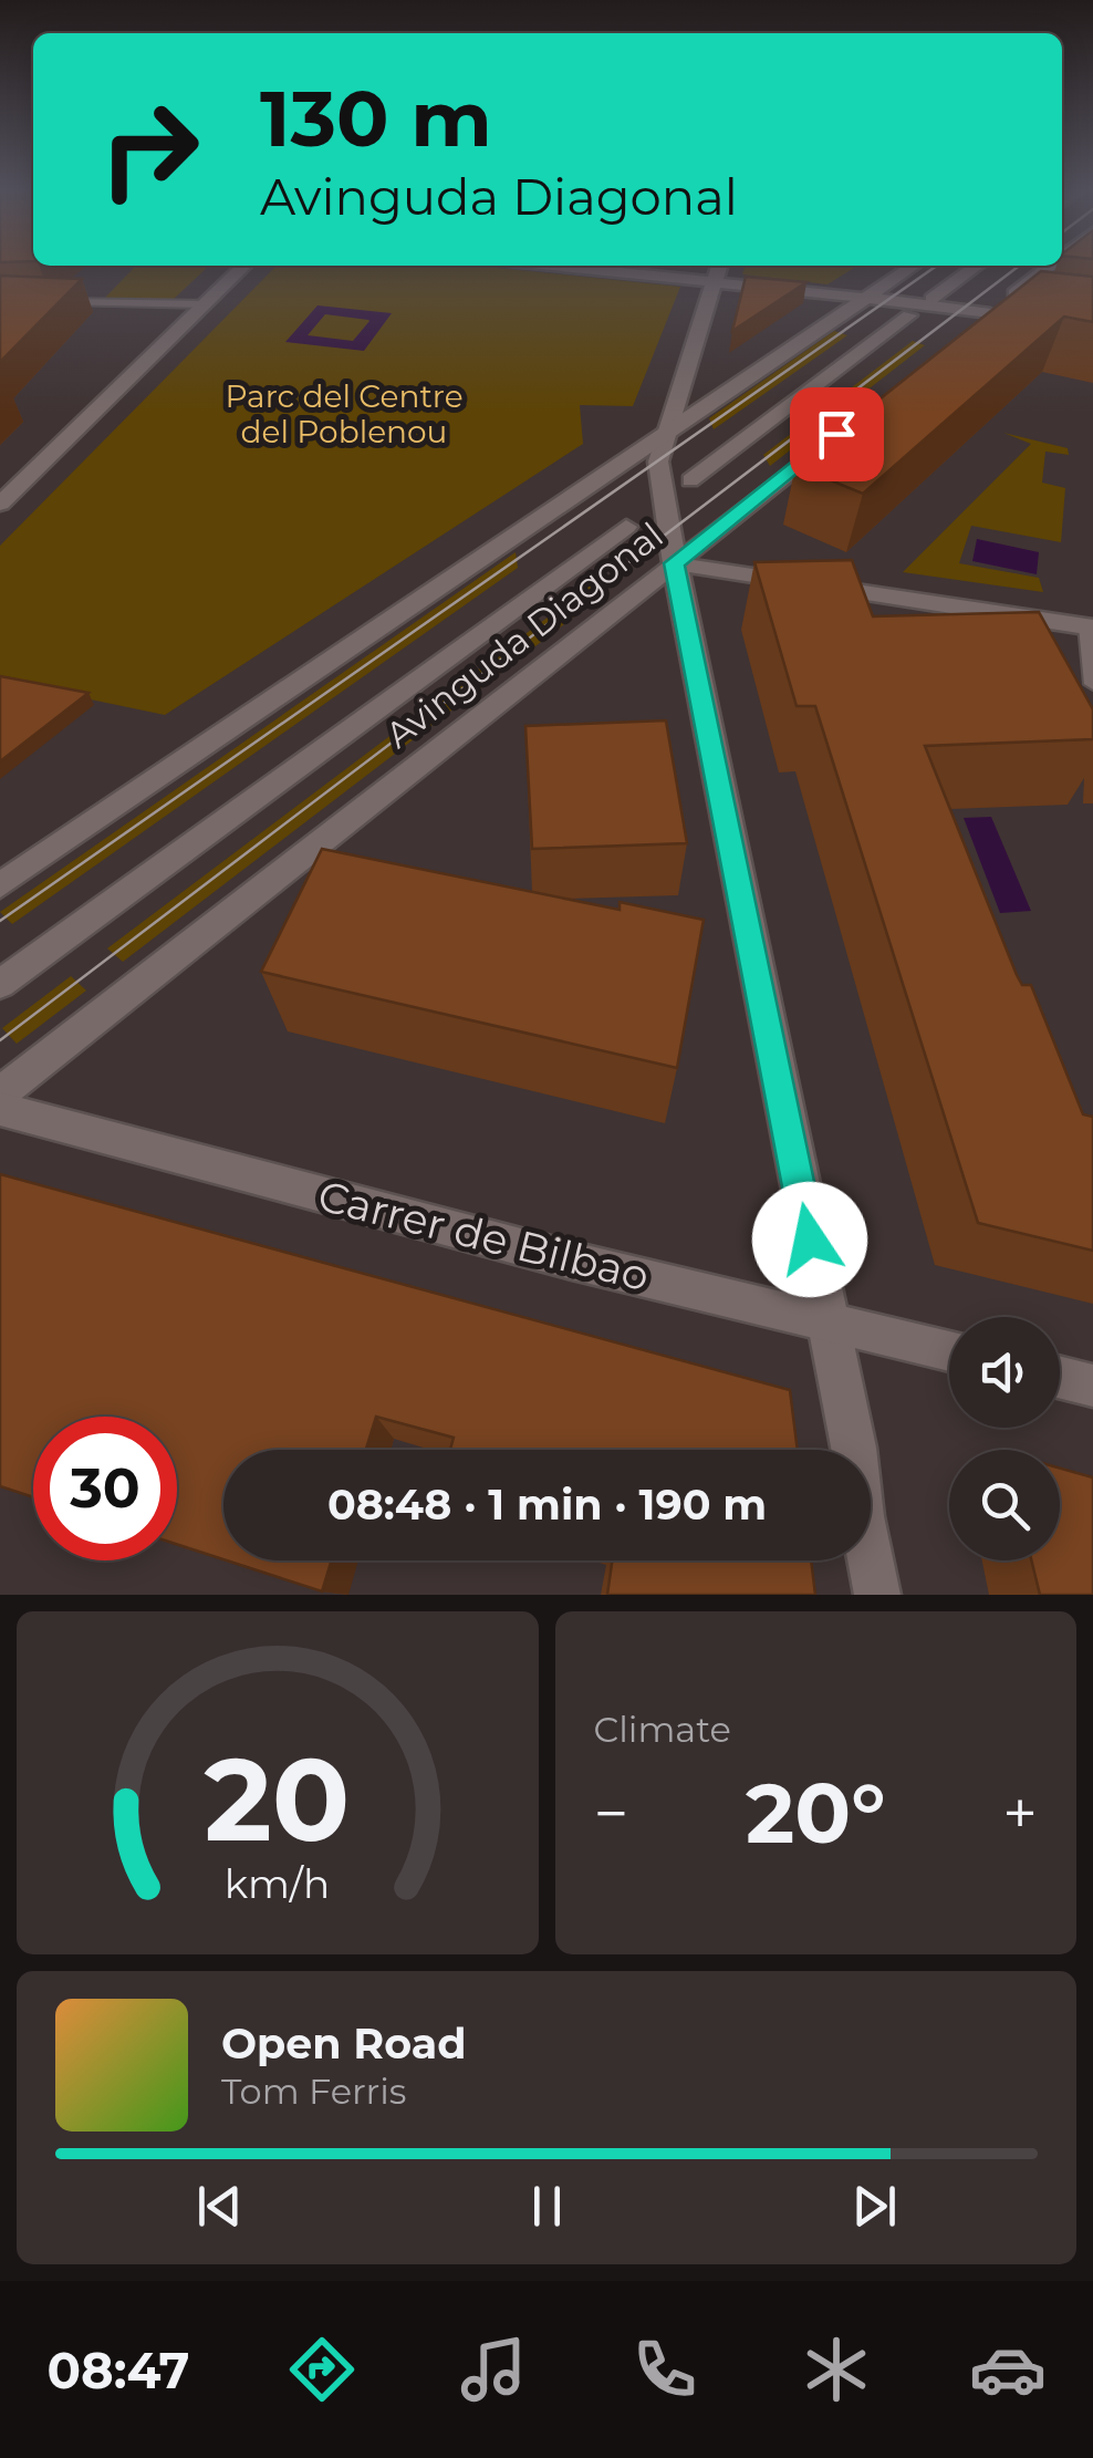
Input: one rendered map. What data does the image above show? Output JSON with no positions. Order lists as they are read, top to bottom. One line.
{"streets":{"street":["Avinguda Diagonal","Carrer de Bilbao"]},"parks":["Parc del Centre del Poblenou"],"page":{"turn":["130 m","Avinguda Diagonal"],"limit":"30","trip":"08:48 · 1 min · 190 m","tile":"Climate","heat":["−","20°","+"],"song":["Open Road","Tom Ferris"],"tabs":"08:47","gauge":["20","km/h"]}}
